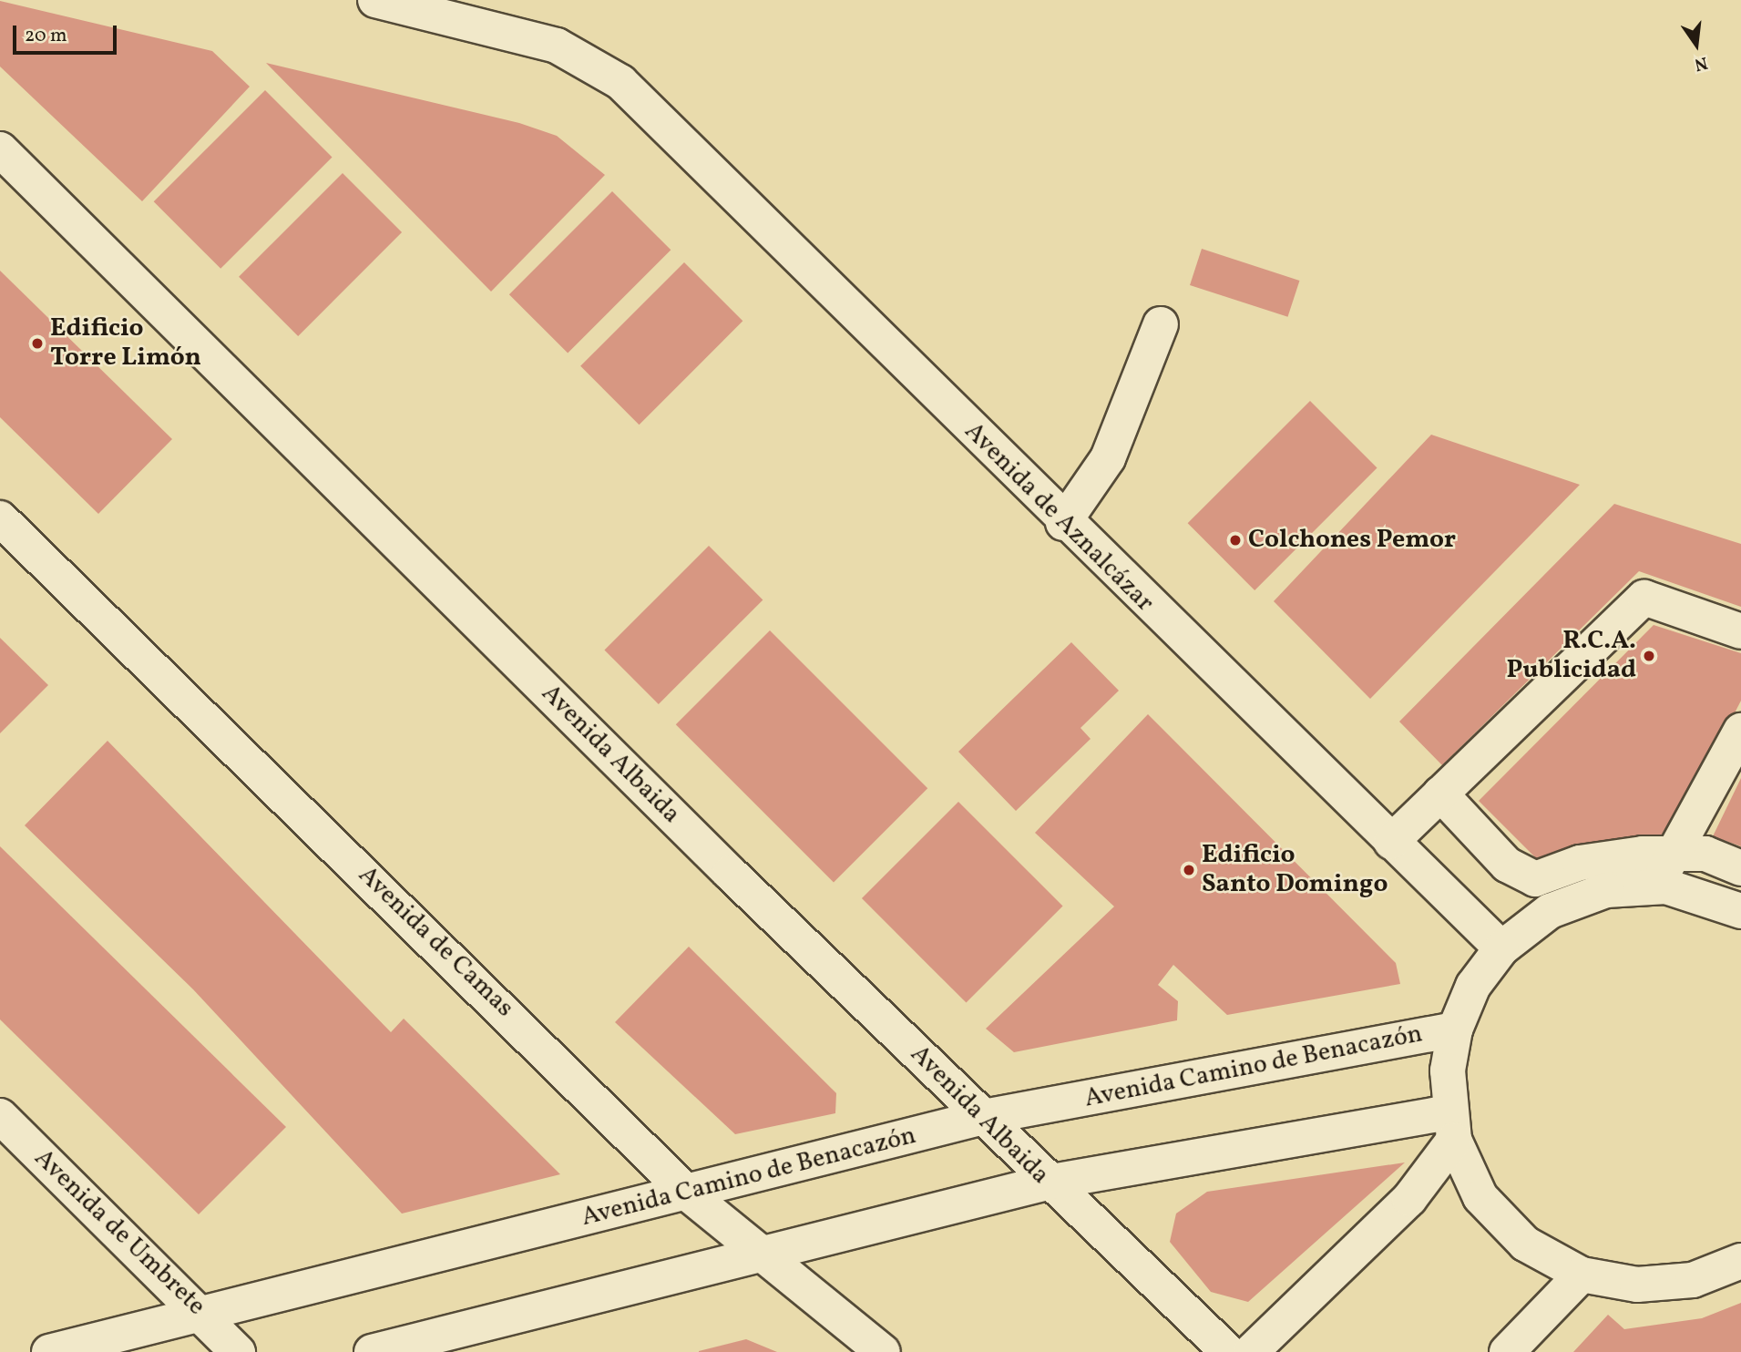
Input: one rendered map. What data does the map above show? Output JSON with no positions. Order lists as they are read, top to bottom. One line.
{"streets":{"street":["Avenida de Aznalcázar","Avenida Albaida","Avenida de Camas","Avenida Camino de Benacazón","Avenida de Umbrete"]},"crossings":[["Avenida Albaida","Avenida Camino de Benacazón"],["Avenida de Camas","Avenida Camino de Benacazón"],["Avenida Camino de Benacazón","Avenida de Umbrete"]],"places":["Edificio Torre Limón","Colchones Pemor","R.C.A. Publicidad","Edificio Santo Domingo"],"scale_bar":"20 m","north":"bottom"}
